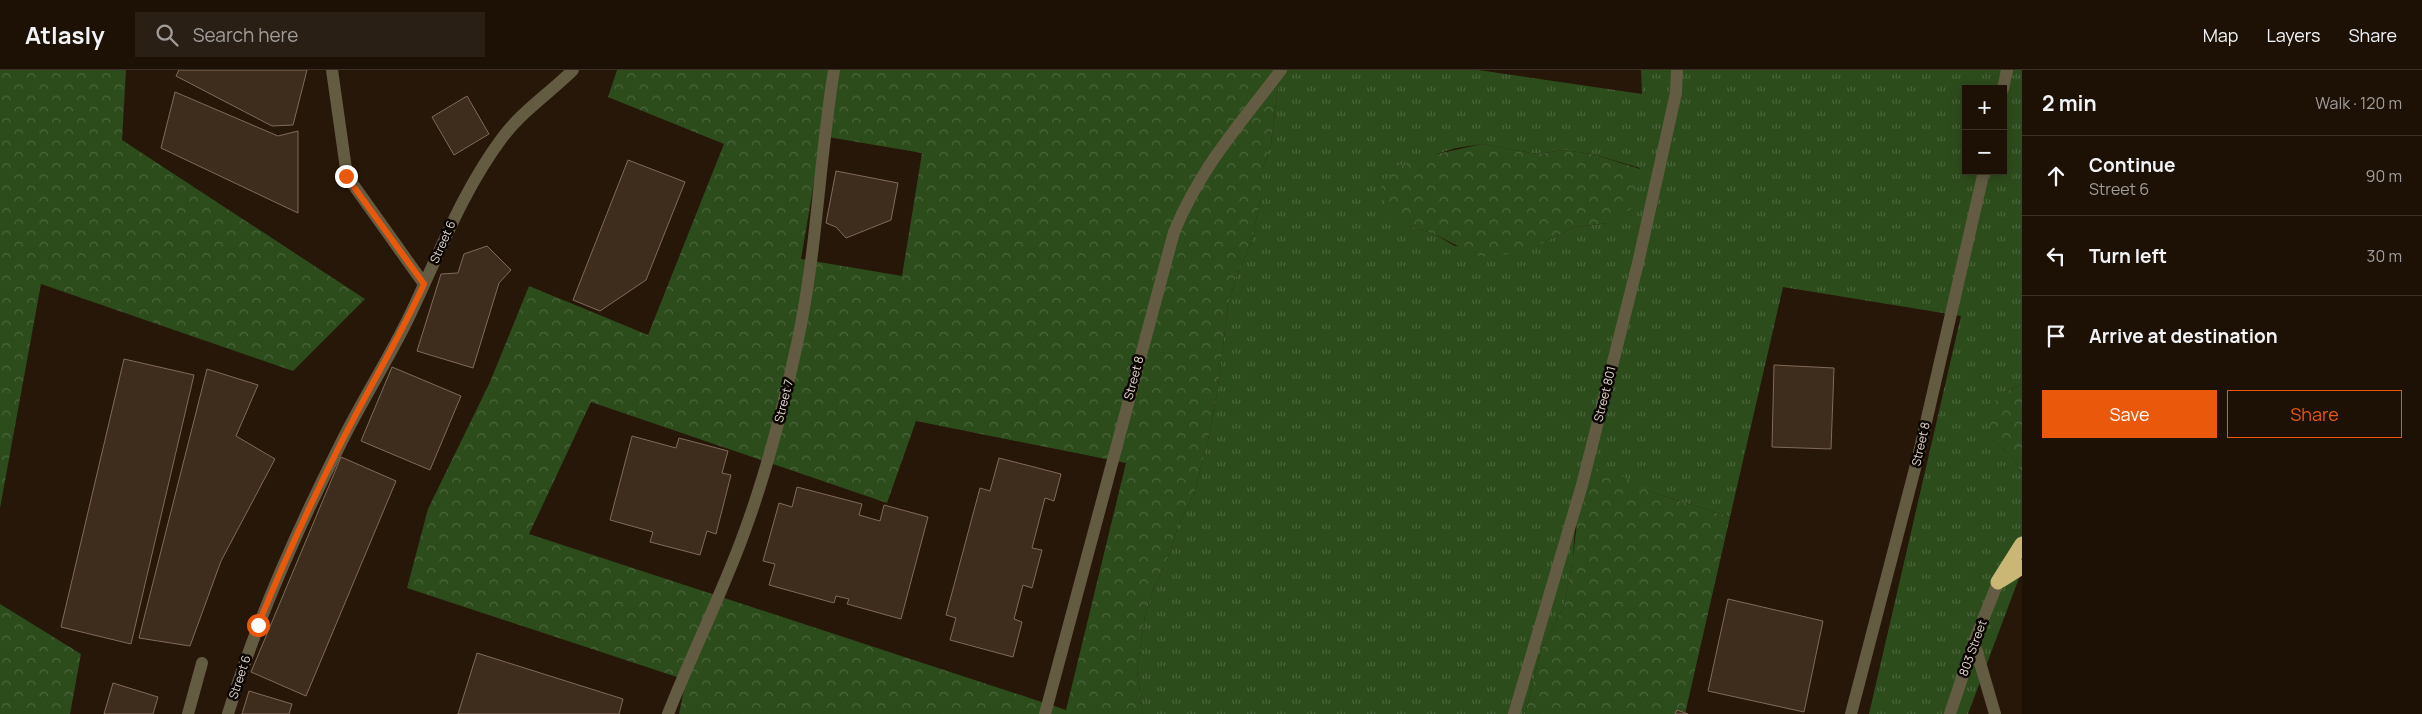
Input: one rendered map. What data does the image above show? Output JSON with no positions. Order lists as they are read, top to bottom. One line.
{"streets":{"street":["Street 6","Street 8","Street 801","Street 7","803 Street"]},"page":{"header":"Atlasly","search":"Search here","nav":["Map","Layers","Share"],"heading":["2 min","Walk · 120 m"],"map_buttons":["+","−"],"list":[["Continue","Street 6","90 m"],["Turn left","30 m"],"Arrive at destination"],"buttons":["Save","Share"]}}
